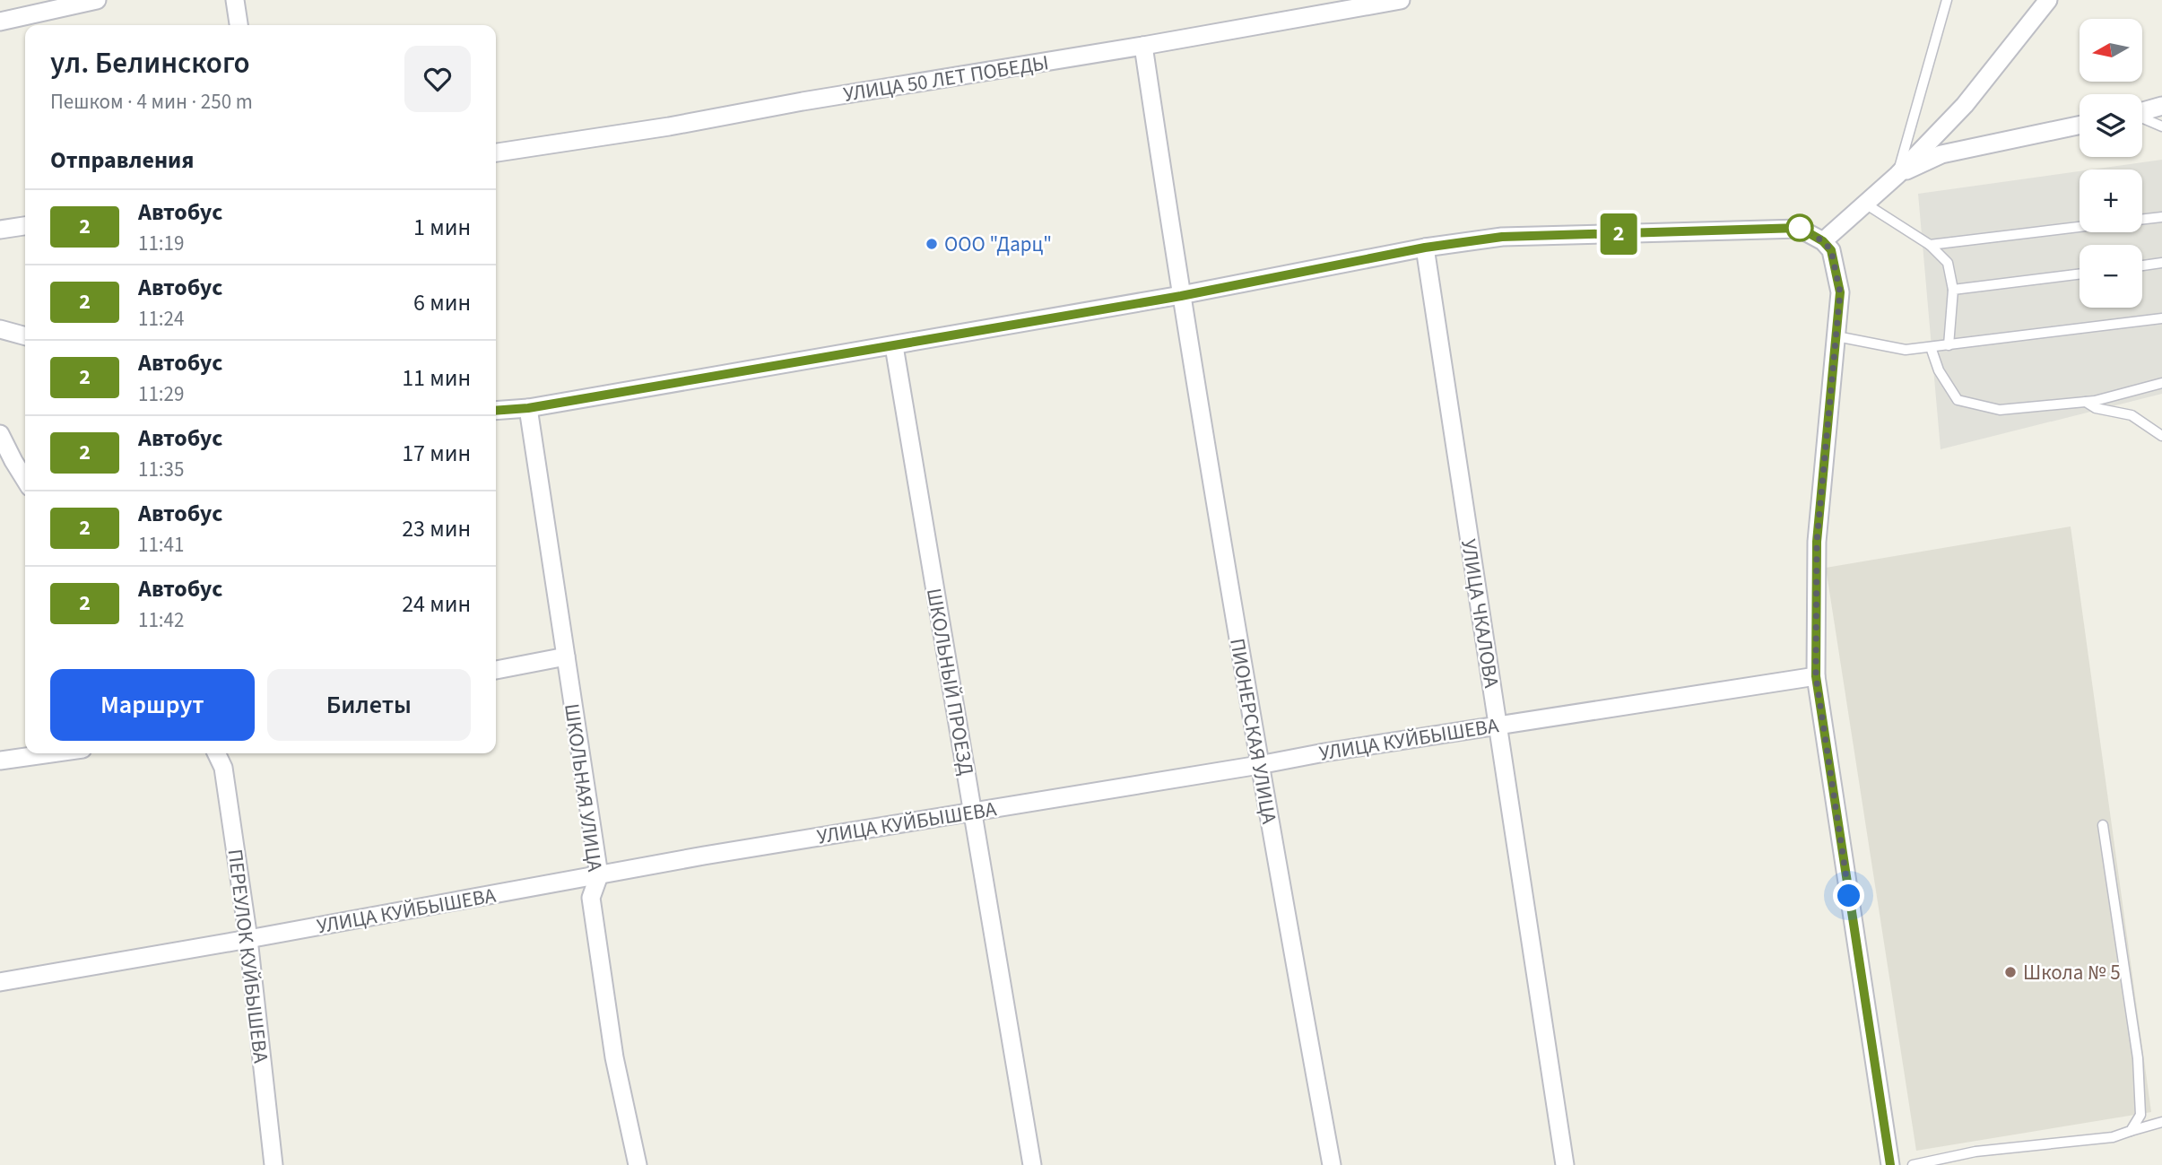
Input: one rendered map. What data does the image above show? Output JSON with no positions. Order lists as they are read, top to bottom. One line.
{"streets":{"street":["УЛИЦА 50 ЛЕТ ПОБЕДЫ","УЛИЦА ЧКАЛОВА","ШКОЛЬНЫЙ ПРОЕЗД","ПИОНЕРСКАЯ УЛИЦА","УЛИЦА КУЙБЫШЕВА","ШКОЛЬНАЯ УЛИЦА","ПЕРЕУЛОК КУЙБЫШЕВА"]},"crossings":[["УЛИЦА 50 ЛЕТ ПОБЕДЫ","ПИОНЕРСКАЯ УЛИЦА"],["УЛИЦА ЧКАЛОВА","УЛИЦА КУЙБЫШЕВА"],["ШКОЛЬНЫЙ ПРОЕЗД","УЛИЦА КУЙБЫШЕВА"],["ПИОНЕРСКАЯ УЛИЦА","УЛИЦА КУЙБЫШЕВА"],["УЛИЦА КУЙБЫШЕВА","ШКОЛЬНАЯ УЛИЦА"],["УЛИЦА КУЙБЫШЕВА","ПЕРЕУЛОК КУЙБЫШЕВА"]],"places":["ООО \"Дарц\"","Школа № 5"],"lines":["bus line 2"],"north":"left","page":{"on_map":"2","map_buttons":["+","−"],"heading":[["ул. Белинского","Пешком · 4 мин · 250 m"],"Отправления"],"list":[{"mark":"2","name":"Автобус","note":"11:19","value":"1 мин"},{"mark":"2","name":"Автобус","note":"11:24","value":"6 мин"},{"mark":"2","name":"Автобус","note":"11:29","value":"11 мин"},{"mark":"2","name":"Автобус","note":"11:35","value":"17 мин"},{"mark":"2","name":"Автобус","note":"11:41","value":"23 мин"},{"mark":"2","name":"Автобус","note":"11:42","value":"24 мин"}],"buttons":["Маршрут","Билеты"]}}
